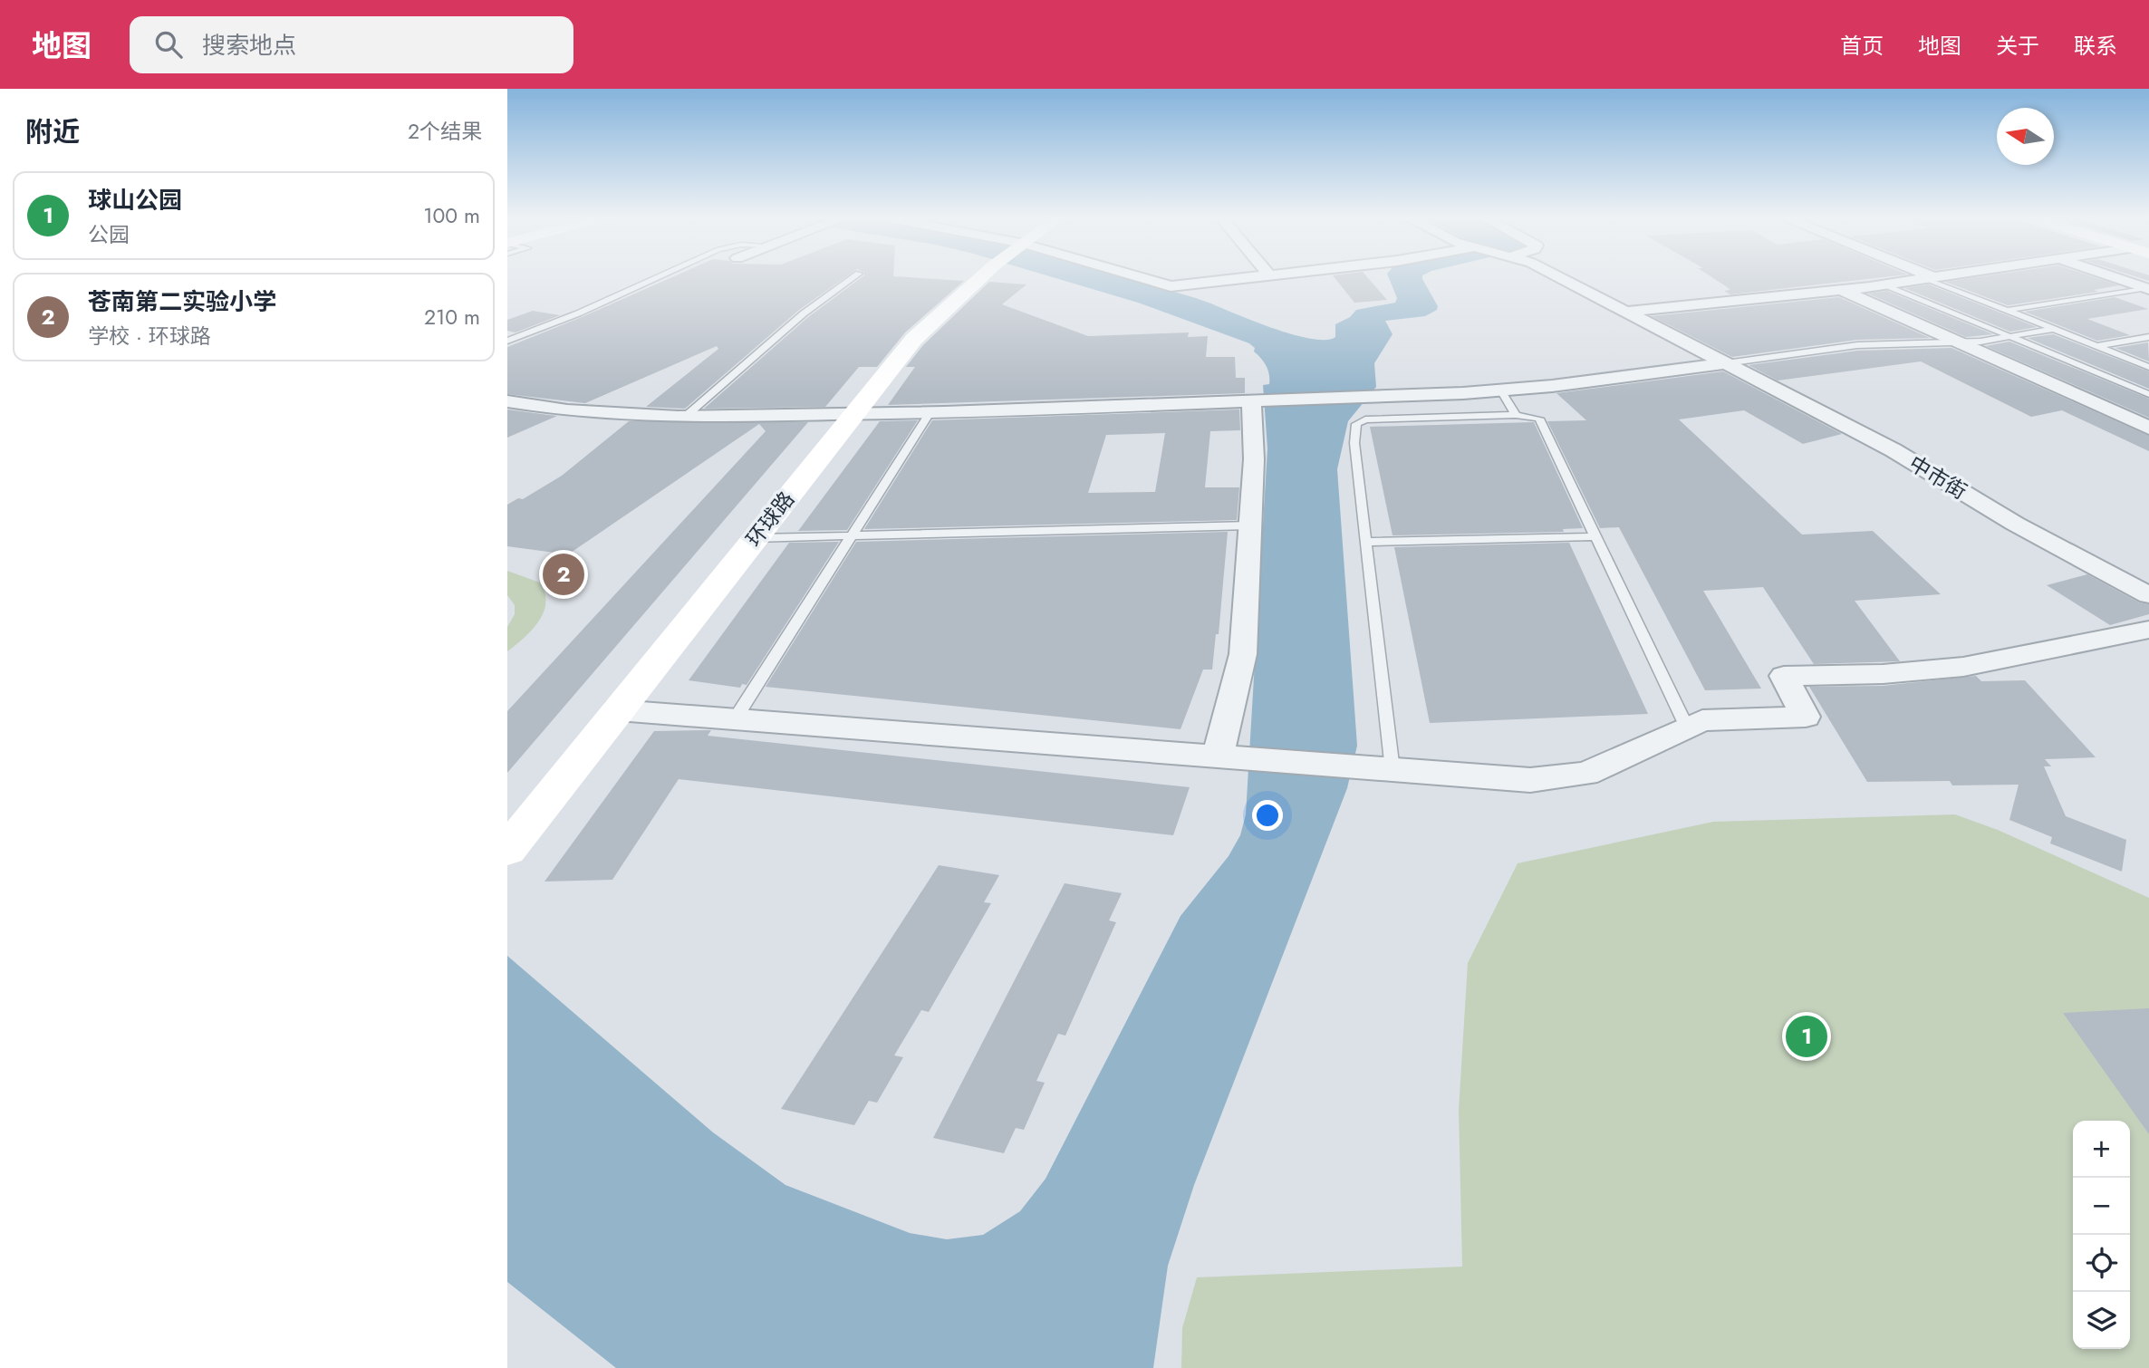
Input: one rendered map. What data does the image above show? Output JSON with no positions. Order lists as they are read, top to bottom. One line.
{"streets":{"street":["中市街","环球路"]},"north":"left","page":{"header":"地图","search":"搜索地点","nav":["首页","地图","关于","联系"],"heading":["附近","2个结果"],"list":[{"mark":"1","name":"球山公园","note":"公园","value":"100 m"},{"mark":"2","name":"苍南第二实验小学","note":"学校 · 环球路","value":"210 m"}],"pins":["2","1"],"map_buttons":["+","−"]}}
